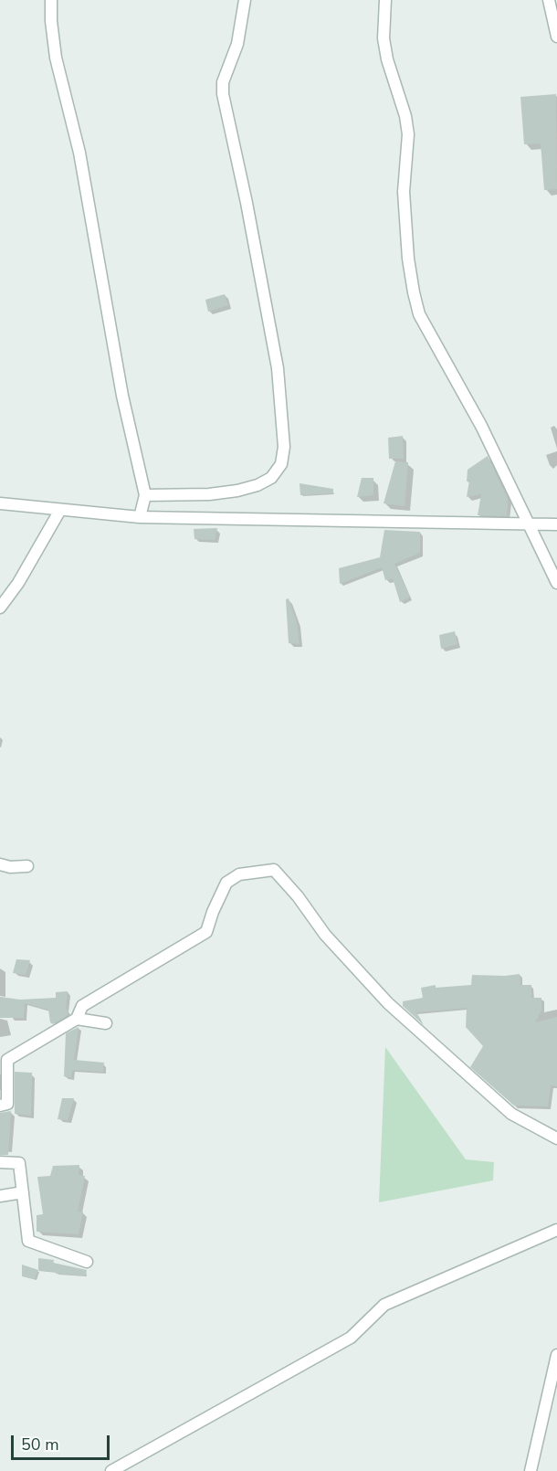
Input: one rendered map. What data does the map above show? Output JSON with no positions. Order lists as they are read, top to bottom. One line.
{"scale_bar":"50 m"}
